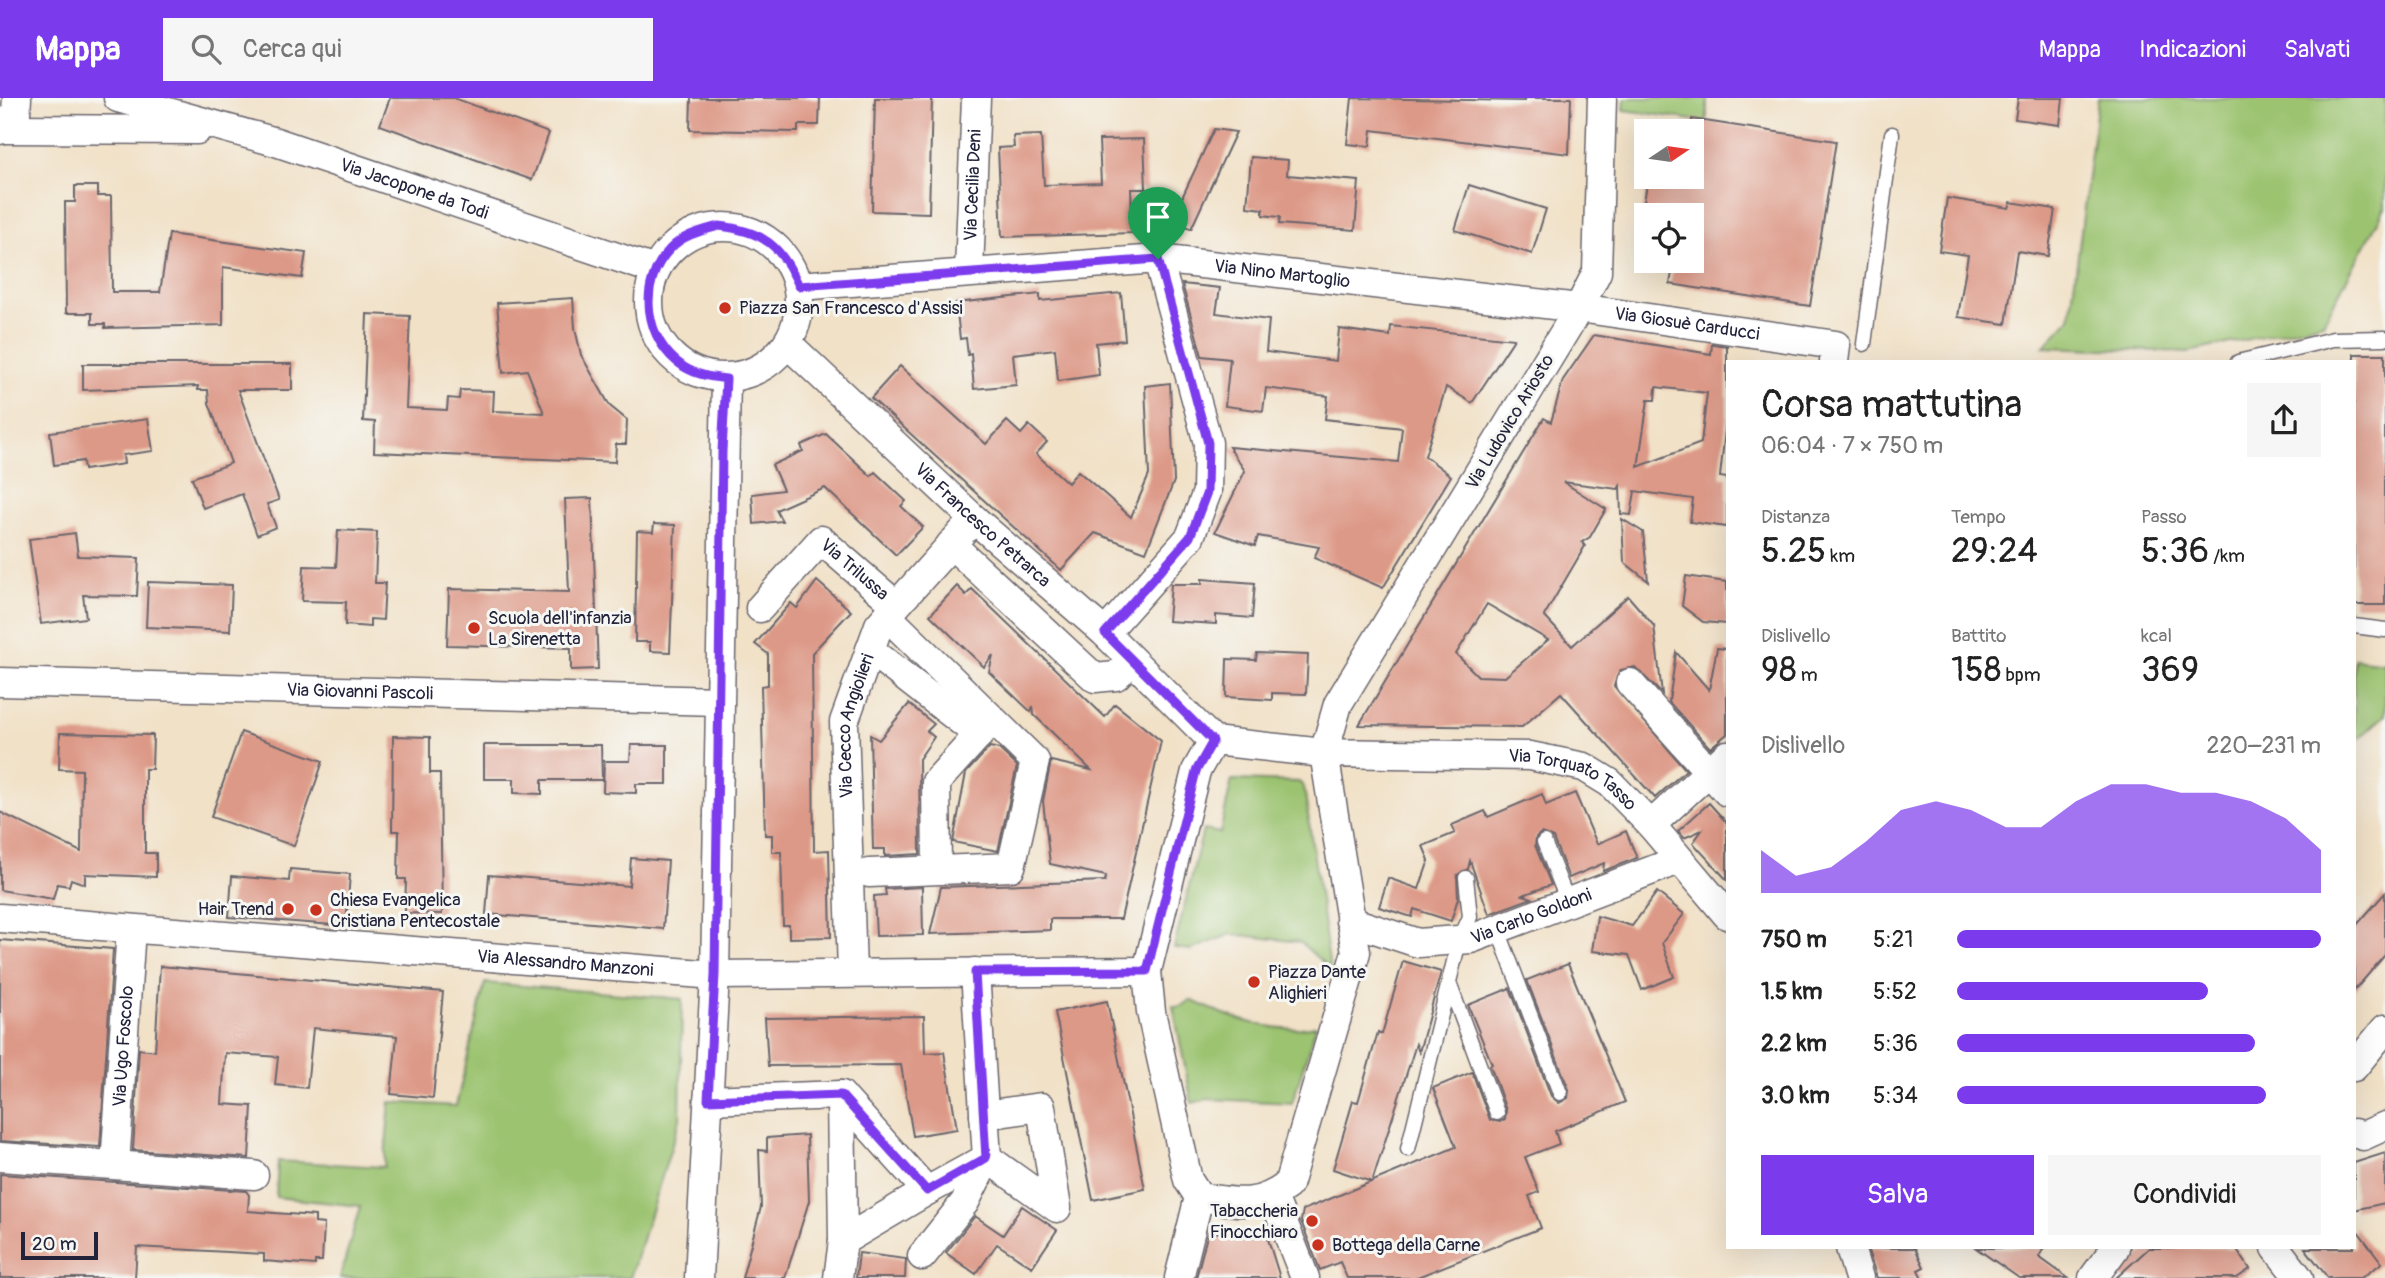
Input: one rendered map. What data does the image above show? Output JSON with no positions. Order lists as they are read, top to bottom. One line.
{"streets":{"street":["Via Cecilia Deni","Via Jacopone da Todi","Via Nino Martoglio","Via Giosuè Carducci","Via Ludovico Ariosto","Via Francesco Petrarca","Via Trilussa","Via Giovanni Pascoli","Via Cecco Angiolieri","Via Torquato Tasso","Via Carlo Goldoni","Via Alessandro Manzoni","Via Ugo Foscolo"]},"crossings":[["Via Cecilia Deni","Via Nino Martoglio"],["Via Jacopone da Todi","Via Nino Martoglio"],["Via Jacopone da Todi","Via Francesco Petrarca"],["Via Nino Martoglio","Via Giosuè Carducci"],["Via Nino Martoglio","Via Ludovico Ariosto"],["Via Nino Martoglio","Via Francesco Petrarca"],["Via Giosuè Carducci","Via Ludovico Ariosto"],["Via Ludovico Ariosto","Via Torquato Tasso"],["Via Francesco Petrarca","Via Cecco Angiolieri"],["Via Francesco Petrarca","Via Torquato Tasso"],["Via Trilussa","Via Cecco Angiolieri"],["Via Cecco Angiolieri","Via Alessandro Manzoni"],["Via Torquato Tasso","Via Carlo Goldoni"],["Via Alessandro Manzoni","Via Ugo Foscolo"]],"places":["Piazza San Francesco d'Assisi","Scuola dell'infanzia La Sirenetta","Hair Trend","Chiesa Evangelica Cristiana Pentecostale","Piazza Dante Alighieri","Tabaccheria Finocchiaro","Bottega della Carne"],"scale_bar":"20 m","north":"right","page":{"header":"Mappa","search":"Cerca qui","nav":["Mappa","Indicazioni","Salvati"],"heading":["Corsa mattutina","06:04 · 7 × 750 m"],"stats":[["Distanza","5.25 km"],["Tempo","29:24"],["Passo","5:36 /km"],["Dislivello","98 m"],["Battito","158 bpm"],["kcal","369"]],"chart":["Dislivello","220–231 m"],"list":[{"name":"750 m","note":"5:21"},{"name":"1.5 km","note":"5:52"},{"name":"2.2 km","note":"5:36"},{"name":"3.0 km","note":"5:34"}],"buttons":["Salva","Condividi"],"scale":"20 m"}}
